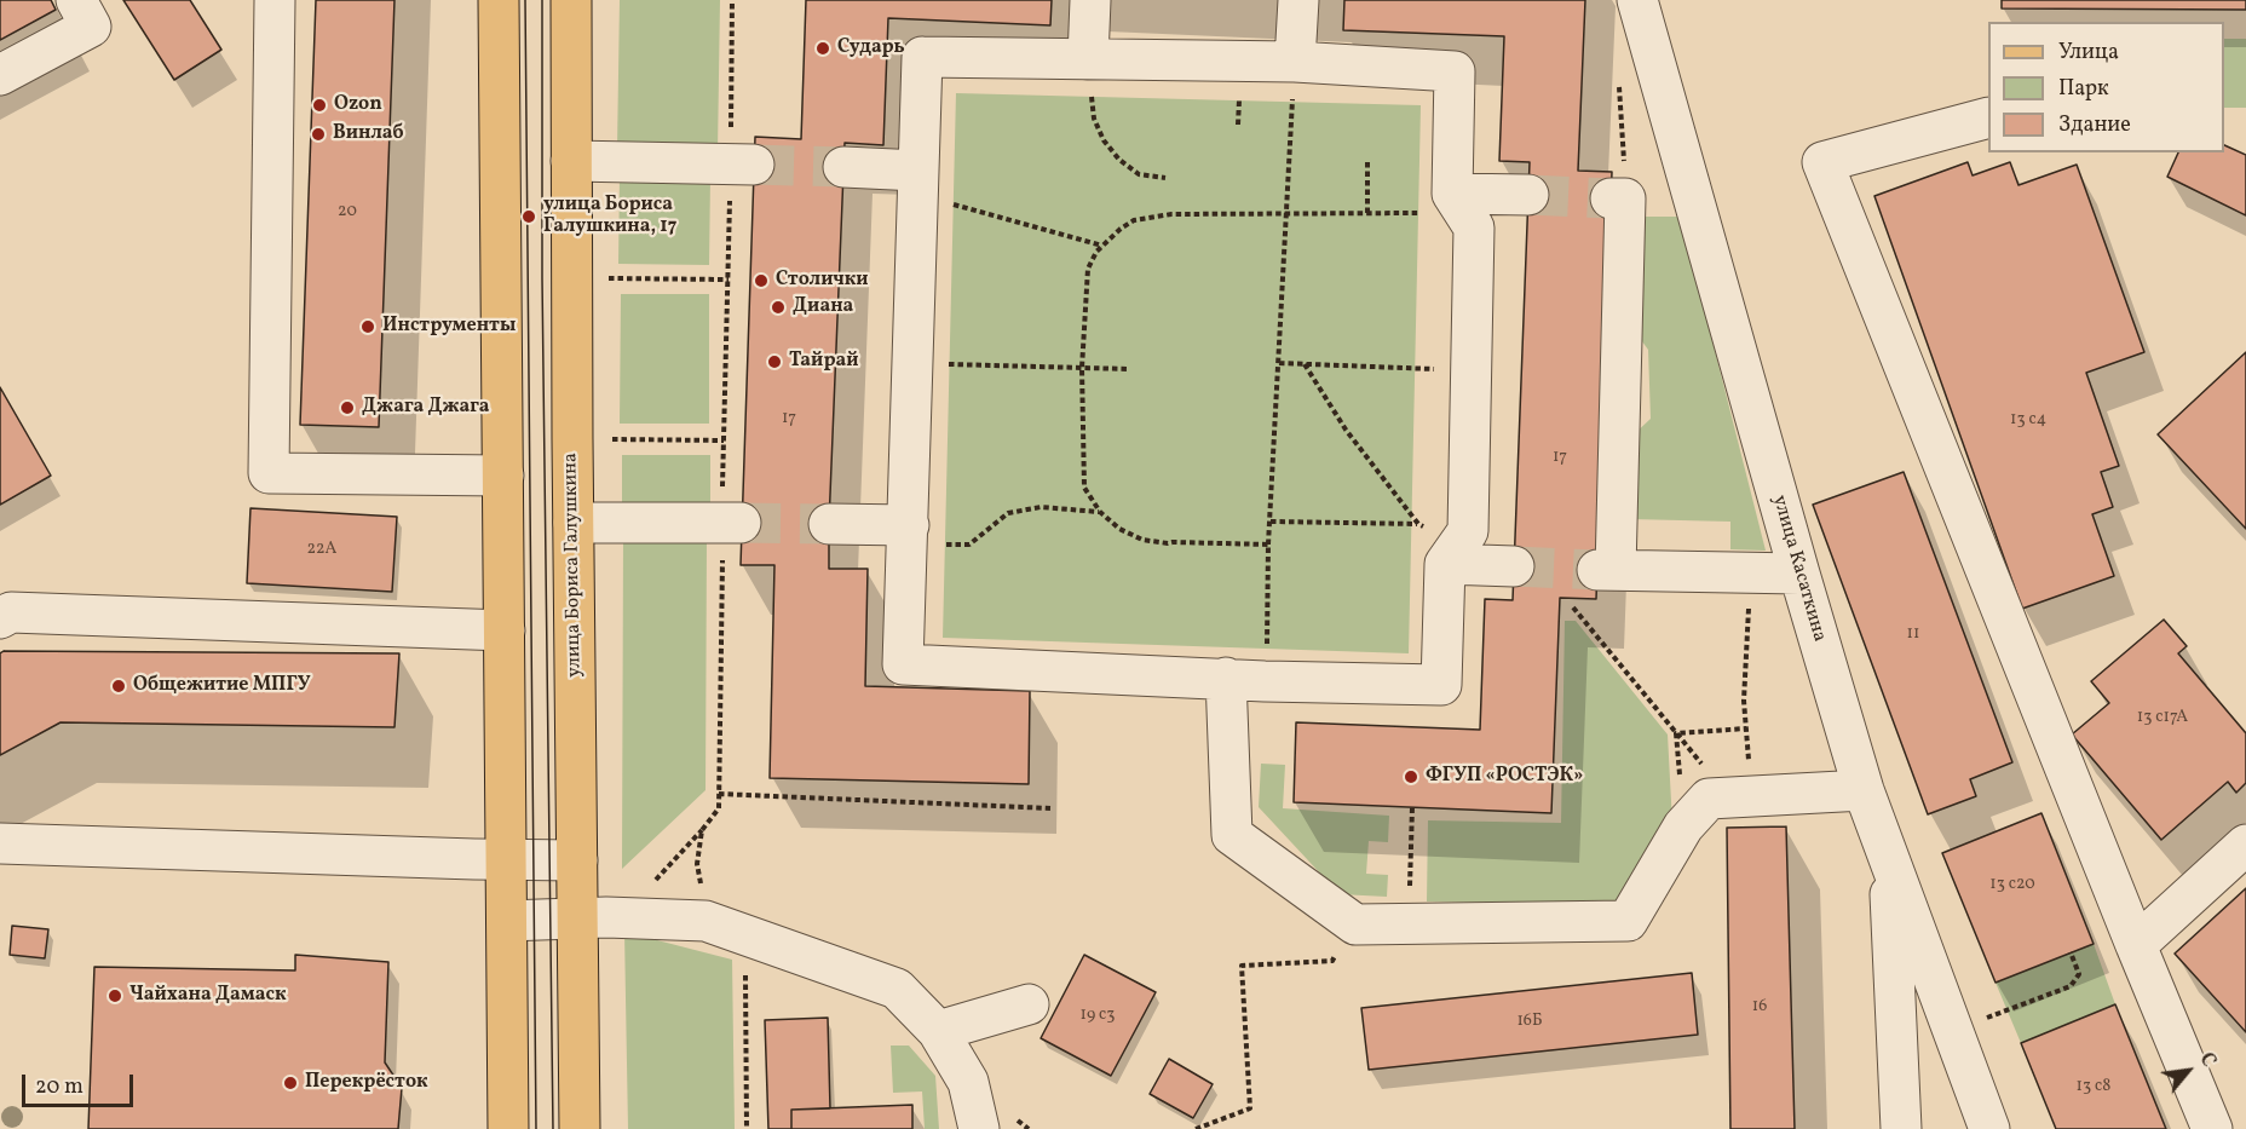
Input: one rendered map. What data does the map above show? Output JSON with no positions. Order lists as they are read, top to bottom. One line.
{"streets":{"main road":["улица Бориса Галушкина"],"street":["улица Касаткина"]},"places":["Сударь","Ozon","Винлаб","улица Бориса Галушкина, 17","Столички","Диана","Инструменты","Тайрай","Джага Джага","Общежитие МПГУ","ФГУП «РОСТЭК»","Чайхана Дамаск","Перекрёсток"],"house_numbers":["20","17","13 с4","17","22А","11","13 с17А","13 с20","16","19 с3","16Б","13 с8"],"legend":["Улица","Парк","Здание"],"scale_bar":"20 m","north":"top right"}
